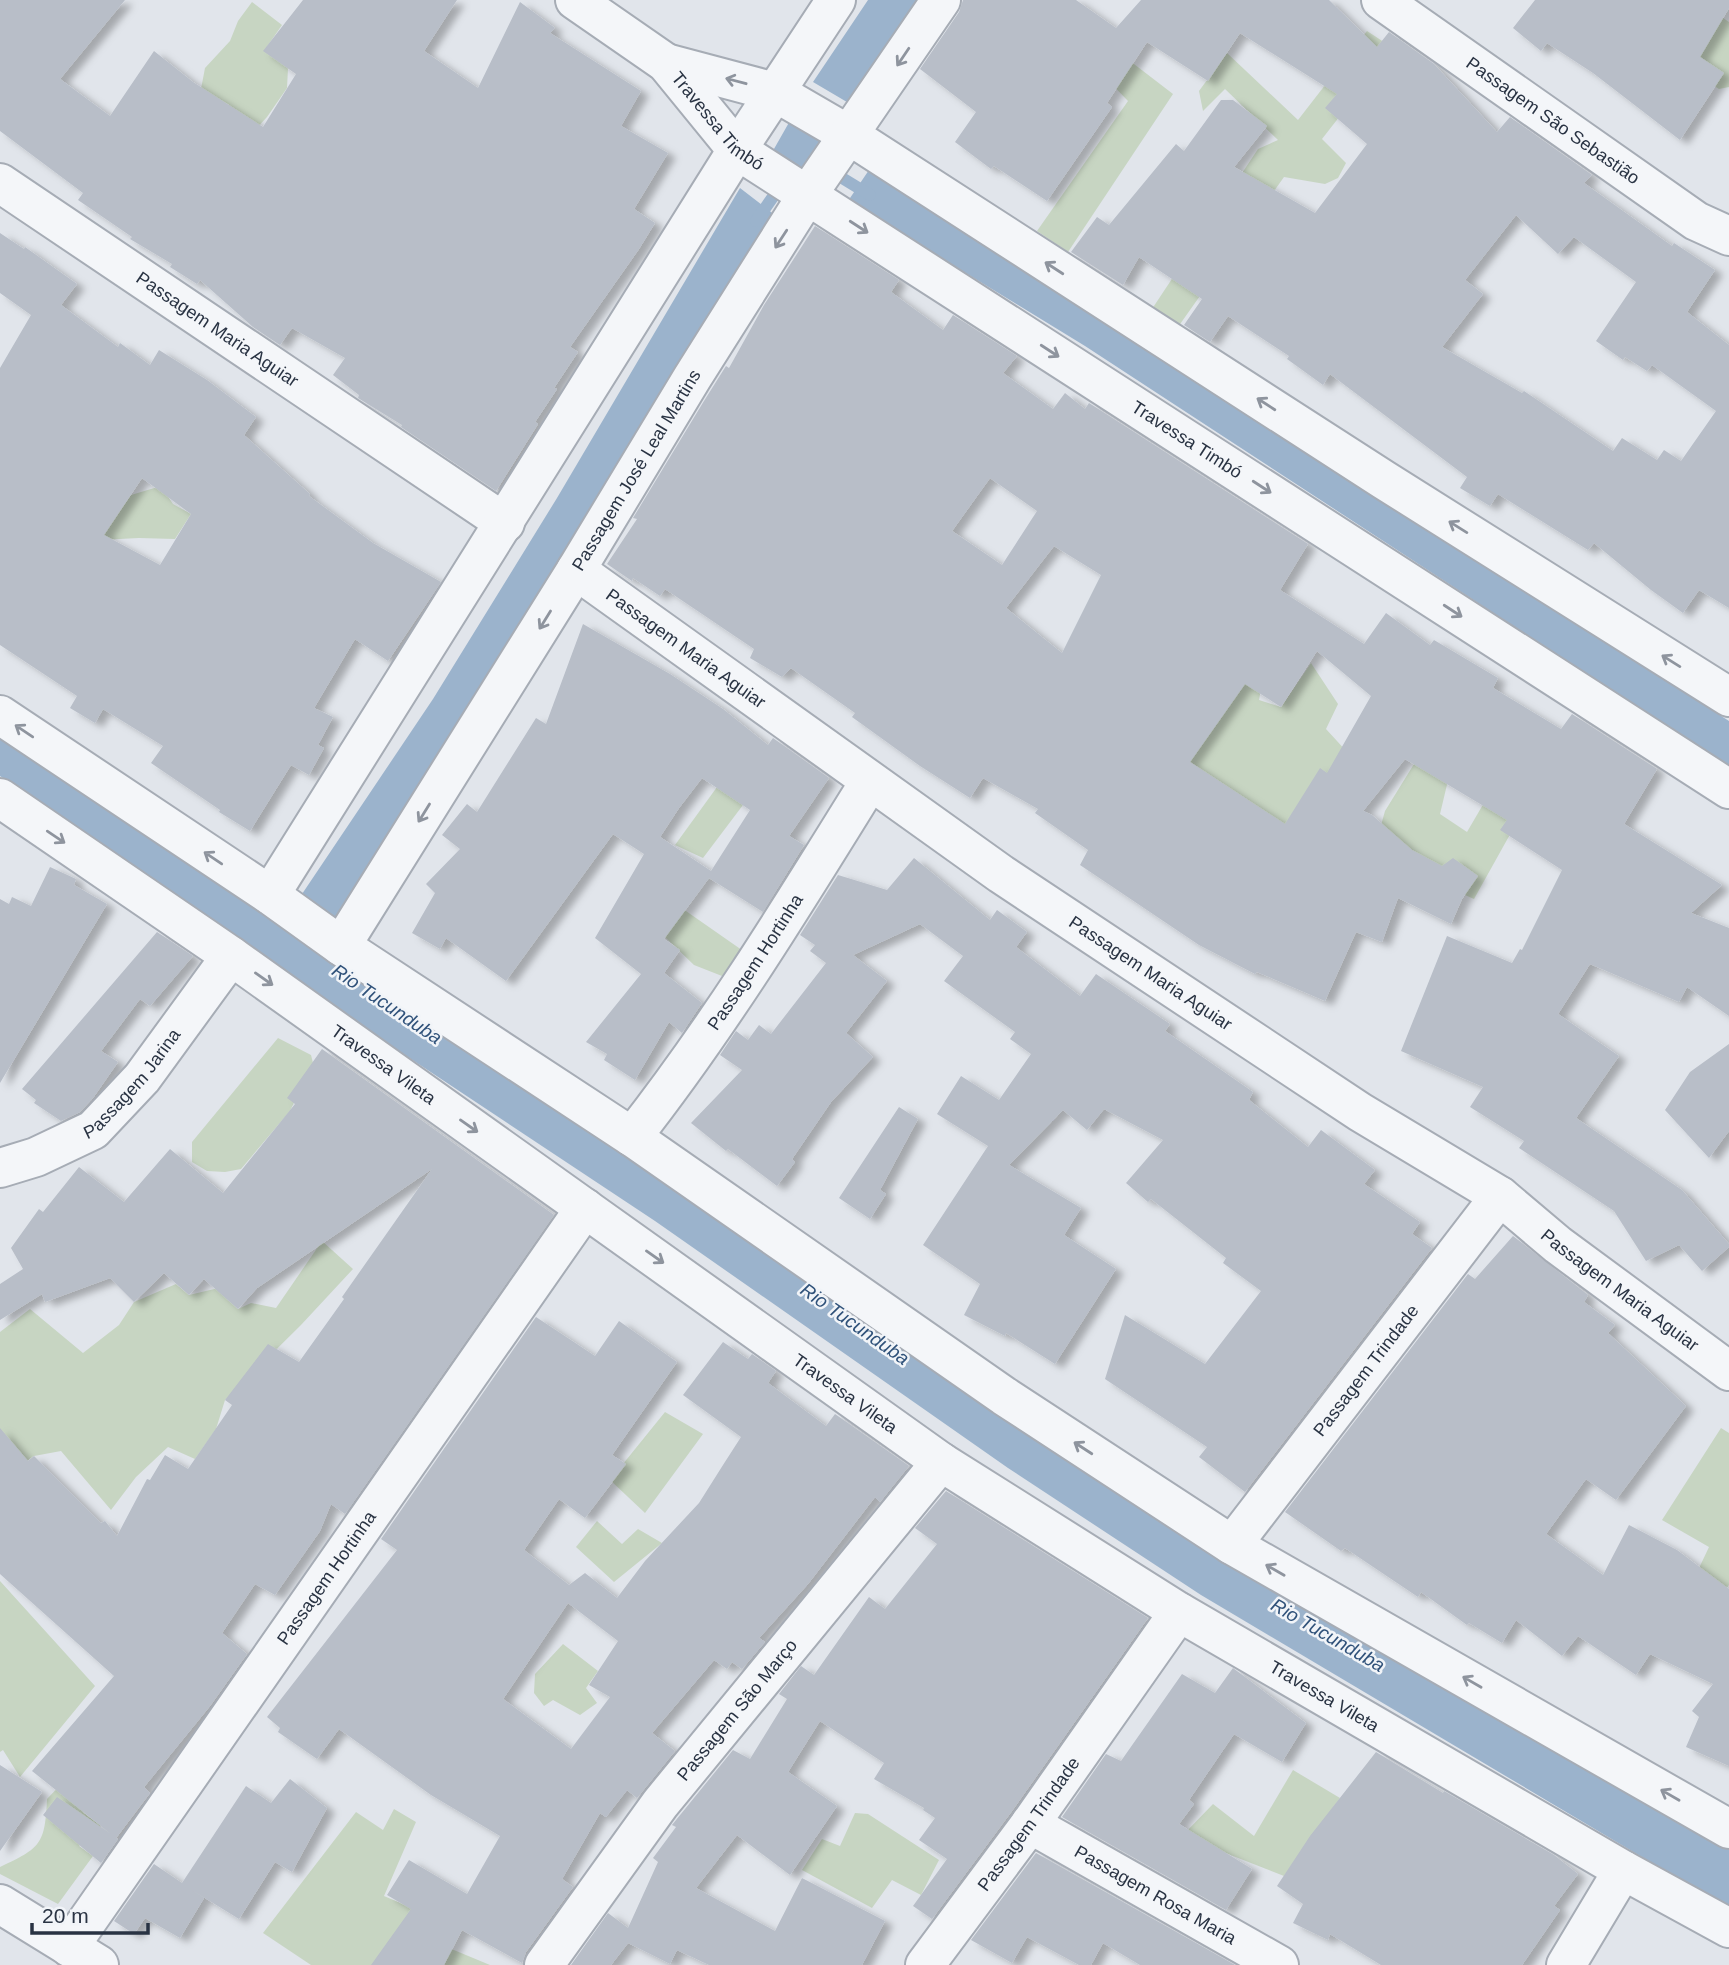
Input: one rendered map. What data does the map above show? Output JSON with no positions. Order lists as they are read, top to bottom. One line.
{"streets":{"street":["Travessa Timbó","Passagem São Sebastião","Passagem Maria Aguiar","Passagem José Leal Martins","Passagem Hortinha","Travessa Vileta","Passagem Jarina","Passagem Trindade","Passagem São Março","Passagem Rosa Maria"]},"crossings":[["Travessa Timbó","Passagem José Leal Martins"],["Passagem Maria Aguiar","Passagem José Leal Martins"],["Passagem Maria Aguiar","Passagem Hortinha"],["Passagem Maria Aguiar","Passagem Trindade"],["Passagem Hortinha","Travessa Vileta"],["Travessa Vileta","Passagem Jarina"],["Travessa Vileta","Passagem Trindade"],["Travessa Vileta","Passagem São Março"],["Passagem Trindade","Passagem Rosa Maria"]],"water":["Rio Tucunduba"],"scale_bar":"20 m"}
